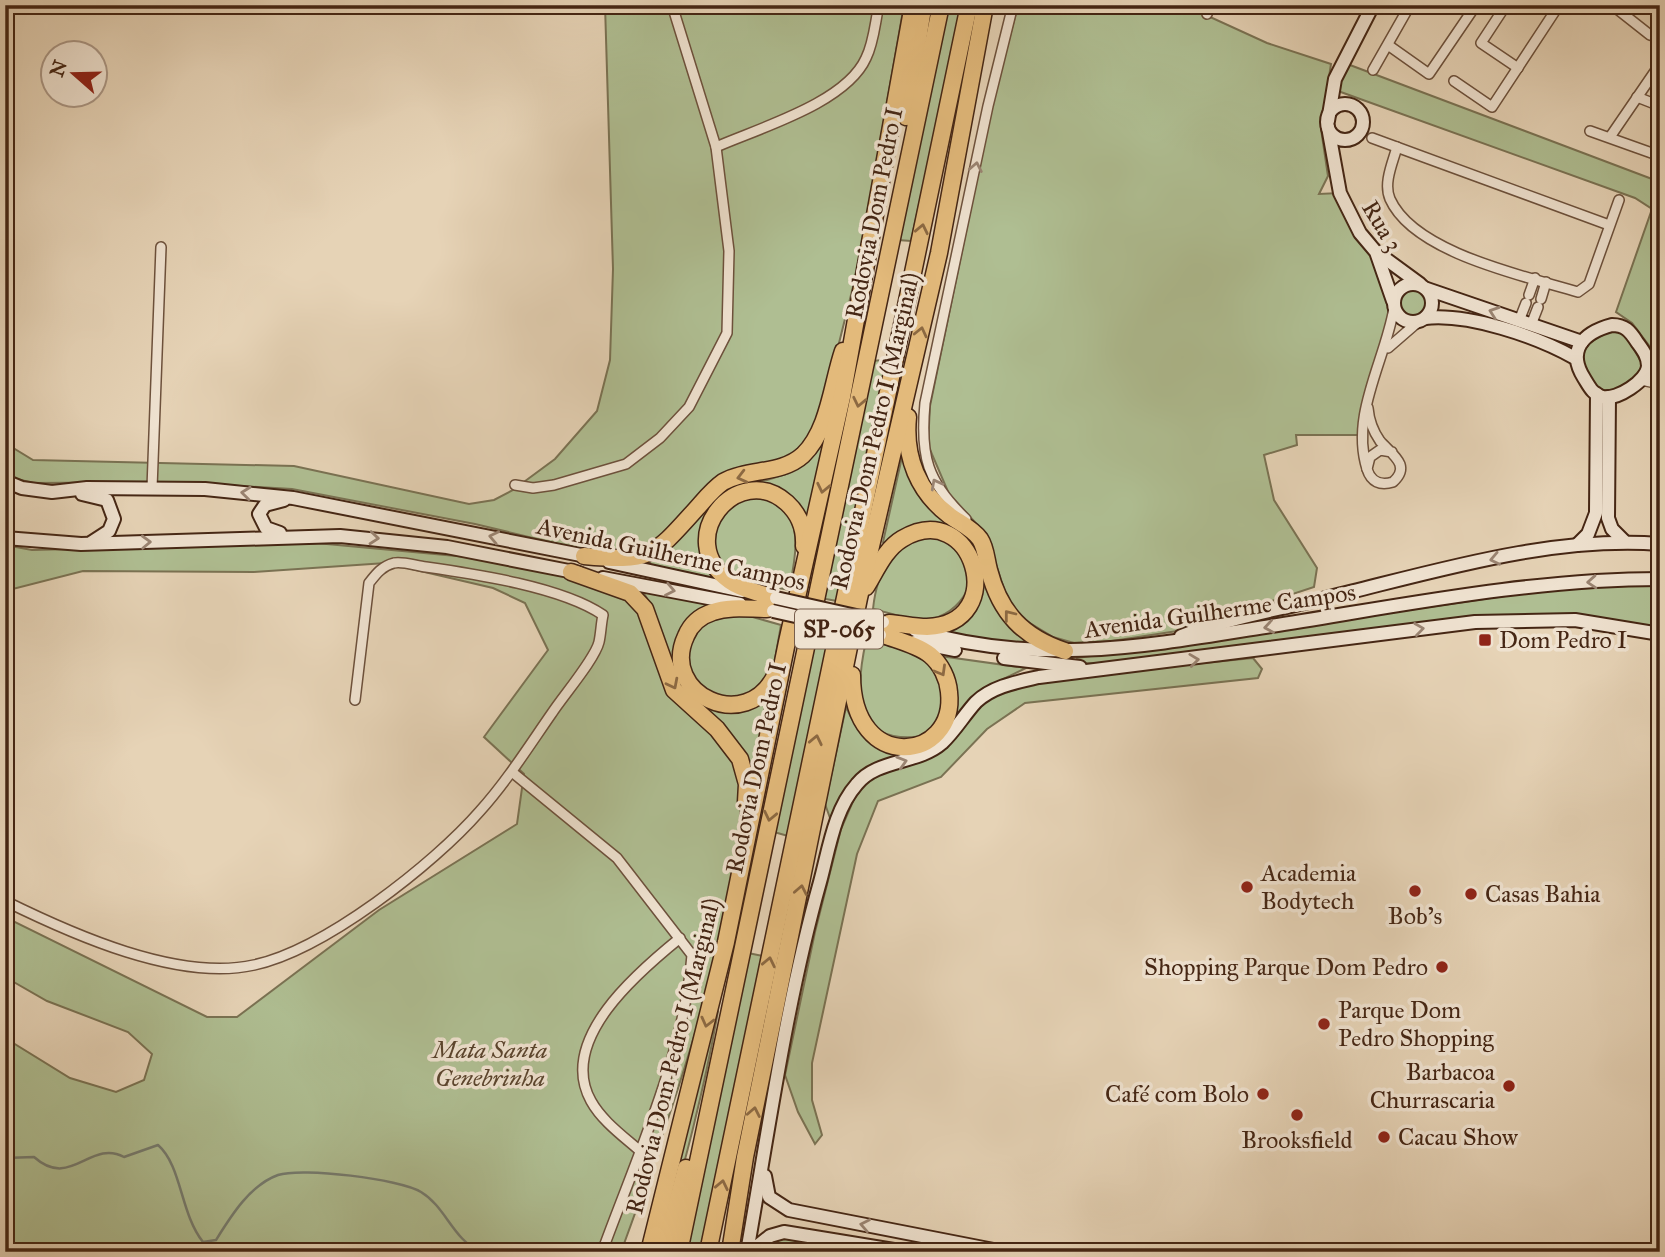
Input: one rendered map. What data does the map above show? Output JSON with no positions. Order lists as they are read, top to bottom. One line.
{"streets":{"highway":["Rodovia Dom Pedro I","Rodovia Dom Pedro I (Marginal)","SP-065"],"main road":["Rua 3","Avenida Guilherme Campos"]},"parks":["Mata Santa Genebrinha"],"places":{"transit":["Dom Pedro I"],"other":["Academia Bodytech","Bob's","Casas Bahia","Shopping Parque Dom Pedro","Parque Dom Pedro Shopping","Barbacoa Churrascaria","Café com Bolo","Brooksfield","Cacau Show"]},"north":"left"}
